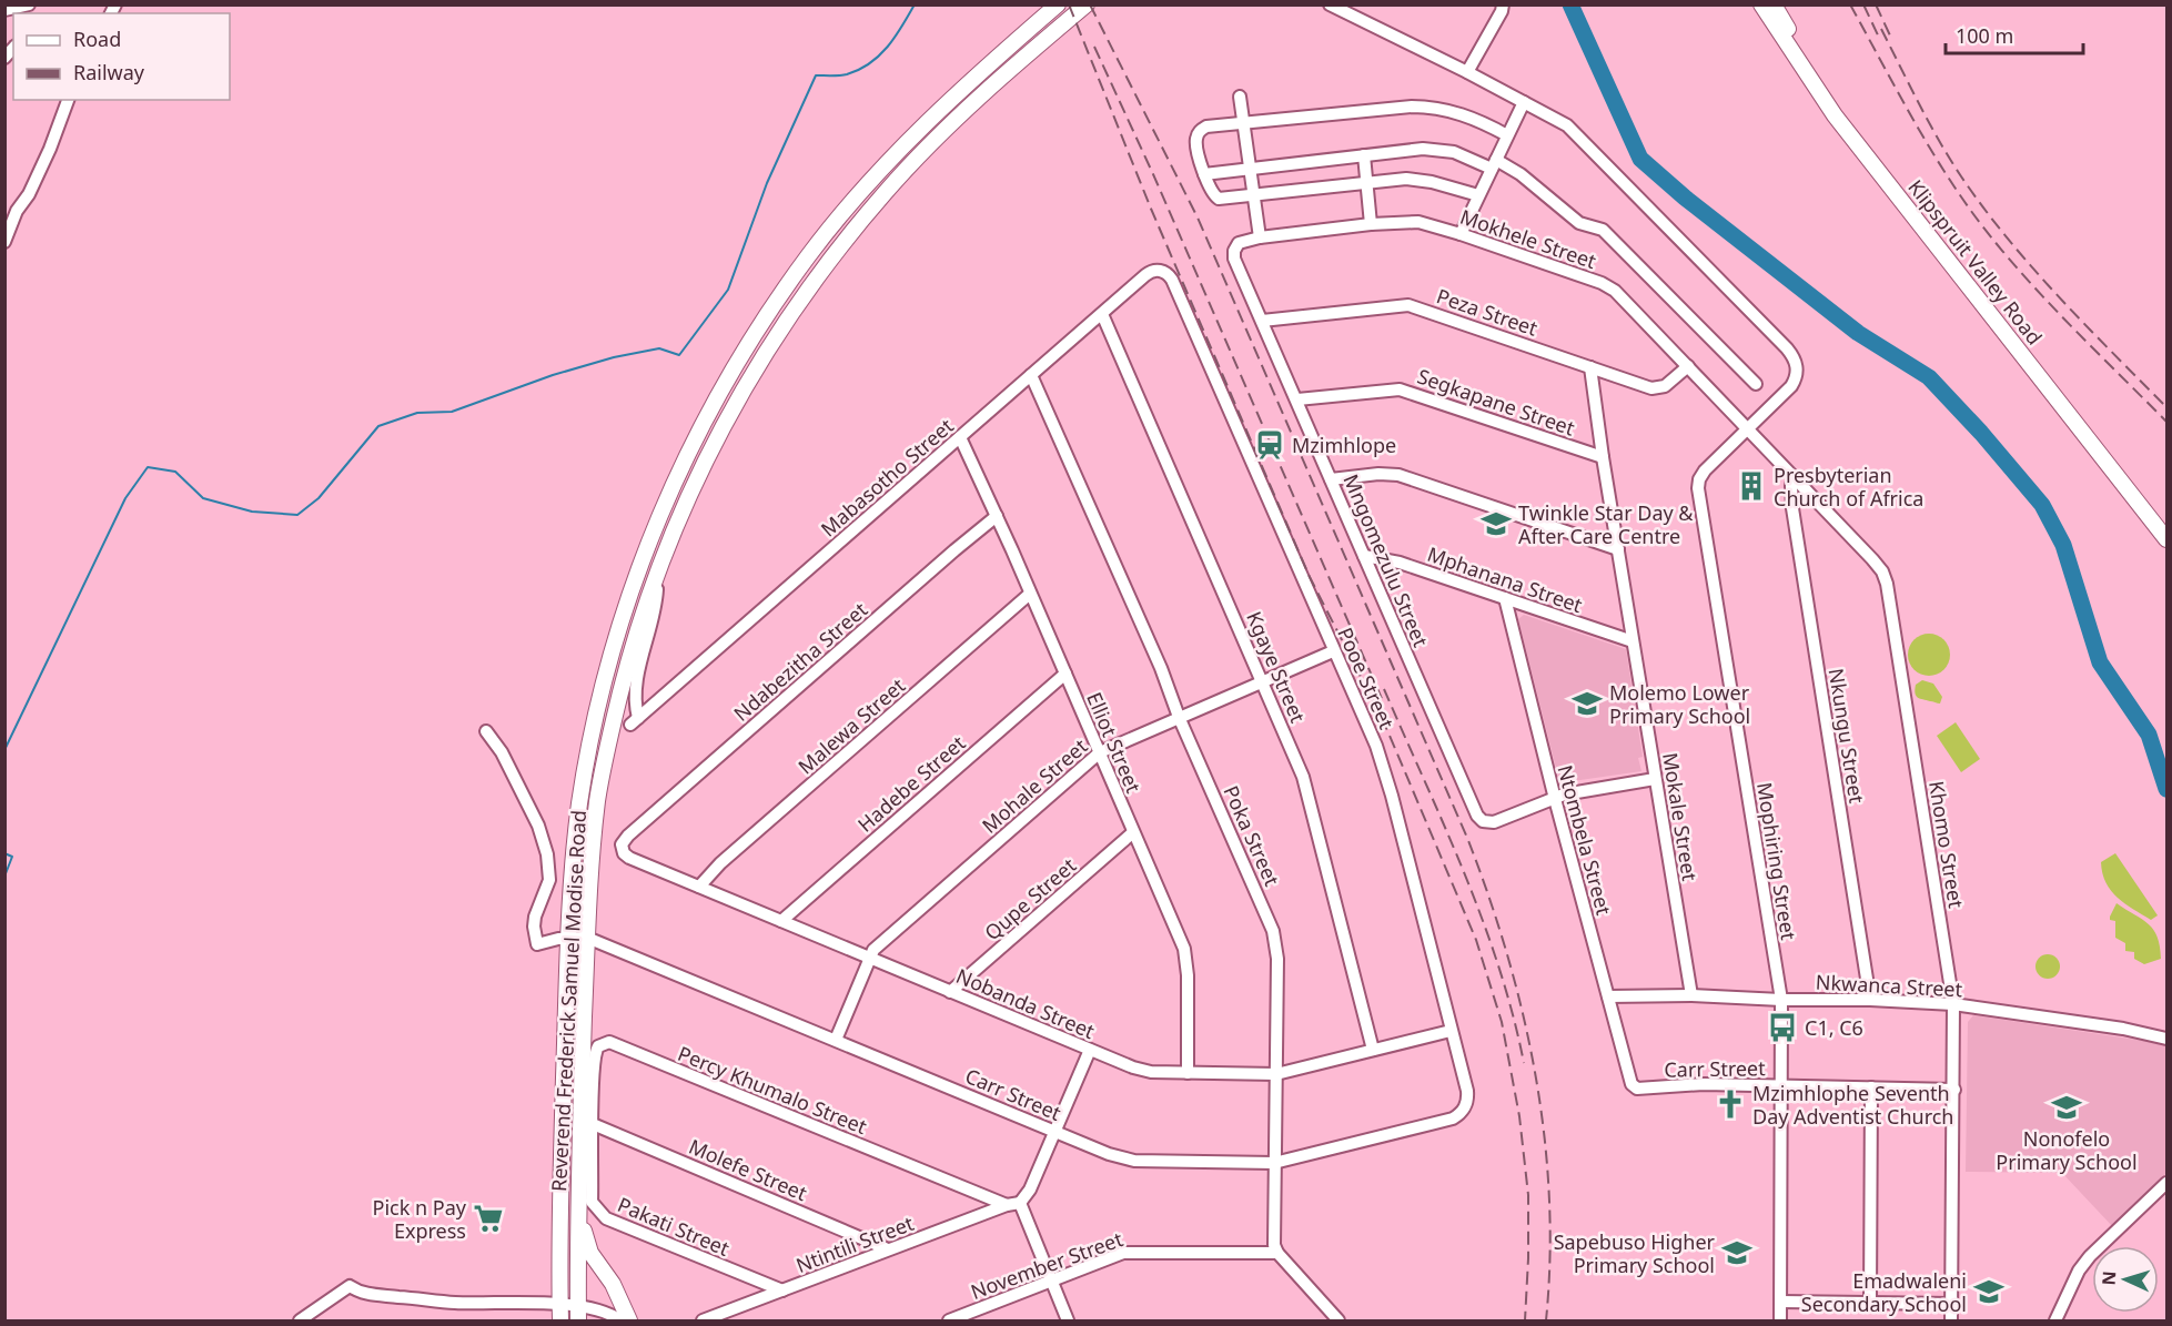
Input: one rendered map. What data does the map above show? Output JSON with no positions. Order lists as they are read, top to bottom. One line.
{"streets":{"main road":["Klipspruit Valley Road","Reverend Frederick Samuel Modise Road"],"street":["Mokhele Street","Peza Street","Segkapane Street","Mabasotho Street","Mngomezulu Street","Mphanana Street","Ndabezitha Street","Kgaye Street","Pooe Street","Malewa Street","Nkungu Street","Elliot Street","Hadebe Street","Mohale Street","Mokale Street","Poka Street","Ntombela Street","Khomo Street","Mophiring Street","Qupe Street","Nkwanca Street","Nobanda Street","Carr Street","Percy Khumalo Street","Molefe Street","Pakati Street","Ntintili Street","November Street"]},"crossings":[["Mokhele Street","Peza Street"],["Mokhele Street","Mngomezulu Street"],["Mokhele Street","Khomo Street"],["Mokhele Street","Mophiring Street"],["Peza Street","Mngomezulu Street"],["Peza Street","Mokale Street"],["Segkapane Street","Mngomezulu Street"],["Segkapane Street","Mokale Street"],["Mabasotho Street","Kgaye Street"],["Mabasotho Street","Pooe Street"],["Mabasotho Street","Elliot Street"],["Mabasotho Street","Poka Street"],["Mabasotho Street","Reverend Frederick Samuel Modise Road"],["Mngomezulu Street","Mphanana Street"],["Mngomezulu Street","Ntombela Street"],["Mphanana Street","Mokale Street"],["Mphanana Street","Ntombela Street"],["Ndabezitha Street","Elliot Street"],["Ndabezitha Street","Nobanda Street"],["Kgaye Street","Mohale Street"],["Kgaye Street","Nobanda Street"],["Pooe Street","Mohale Street"],["Pooe Street","Nobanda Street"],["Pooe Street","Carr Street"],["Malewa Street","Elliot Street"],["Malewa Street","Nobanda Street"],["Nkungu Street","Khomo Street"],["Nkungu Street","Nkwanca Street"],["Elliot Street","Hadebe Street"],["Elliot Street","Mohale Street"],["Elliot Street","Qupe Street"],["Elliot Street","Nobanda Street"],["Hadebe Street","Nobanda Street"],["Mohale Street","Poka Street"],["Mohale Street","Nobanda Street"],["Mohale Street","Carr Street"],["Mokale Street","Nkwanca Street"],["Poka Street","Nobanda Street"],["Poka Street","Carr Street"],["Poka Street","November Street"],["Ntombela Street","Nkwanca Street"],["Ntombela Street","Carr Street"],["Khomo Street","Mophiring Street"],["Khomo Street","Nkwanca Street"],["Khomo Street","Carr Street"],["Mophiring Street","Nkwanca Street"],["Mophiring Street","Carr Street"],["Qupe Street","Nobanda Street"],["Reverend Frederick Samuel Modise Road","Carr Street"],["Percy Khumalo Street","Molefe Street"],["Percy Khumalo Street","Pakati Street"],["Percy Khumalo Street","Ntintili Street"],["Molefe Street","Pakati Street"],["Molefe Street","Ntintili Street"],["Pakati Street","Ntintili Street"]],"places":{"station":["Mzimhlope"],"building":["Presbyterian Church of Africa"],"school or university":["Twinkle Star Day & After Care Centre","Molemo Lower Primary School","Nonofelo Primary School","Sapebuso Higher Primary School","Emadwaleni Secondary School"],"bus stop":["C1, C6"],"church":["Mzimhlophe Seventh Day Adventist Church"],"supermarket":["Pick n Pay Express"]},"legend":["Road","Railway"],"scale_bar":"100 m","north":"left"}
